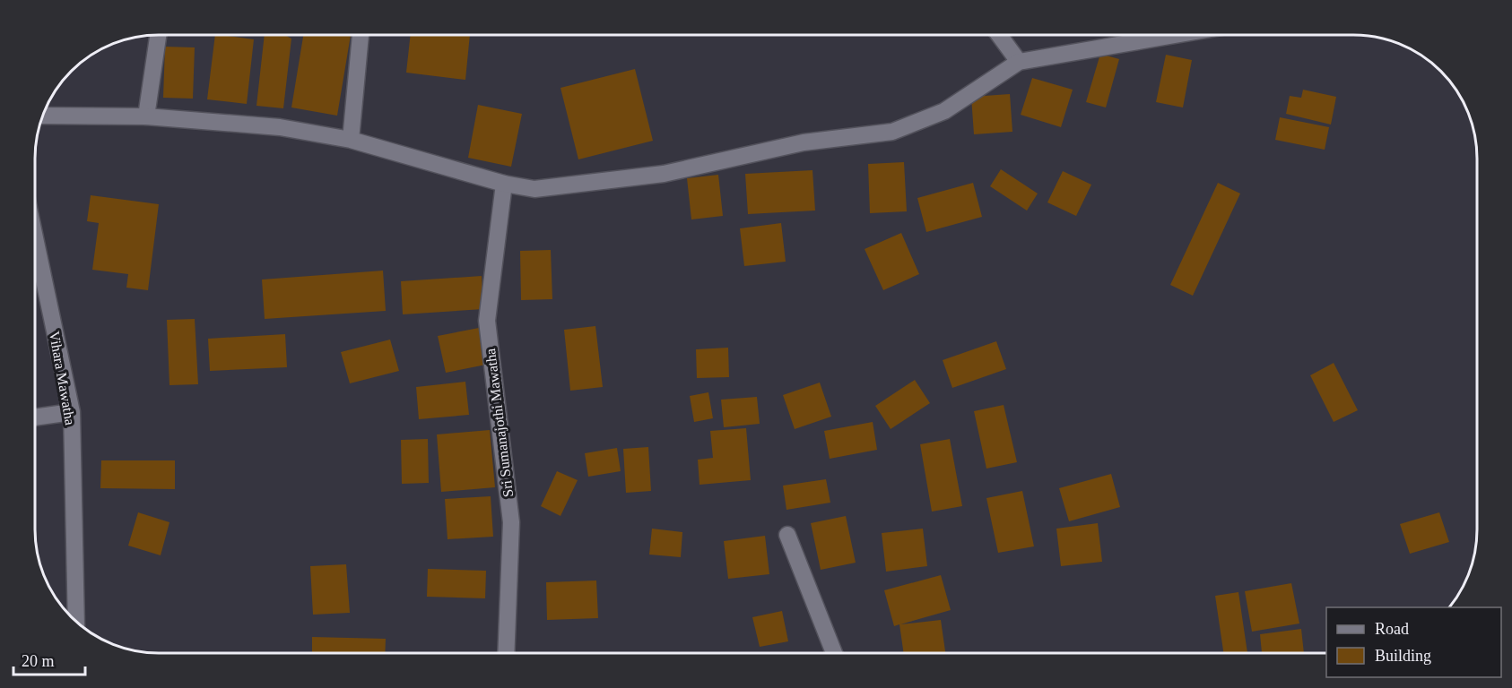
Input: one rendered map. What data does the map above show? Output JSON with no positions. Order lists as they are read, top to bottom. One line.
{"streets":{"street":["Vihara Mawatha","Sri Sumanajothi Mawatha"]},"legend":["Road","Building"],"scale_bar":"20 m"}
